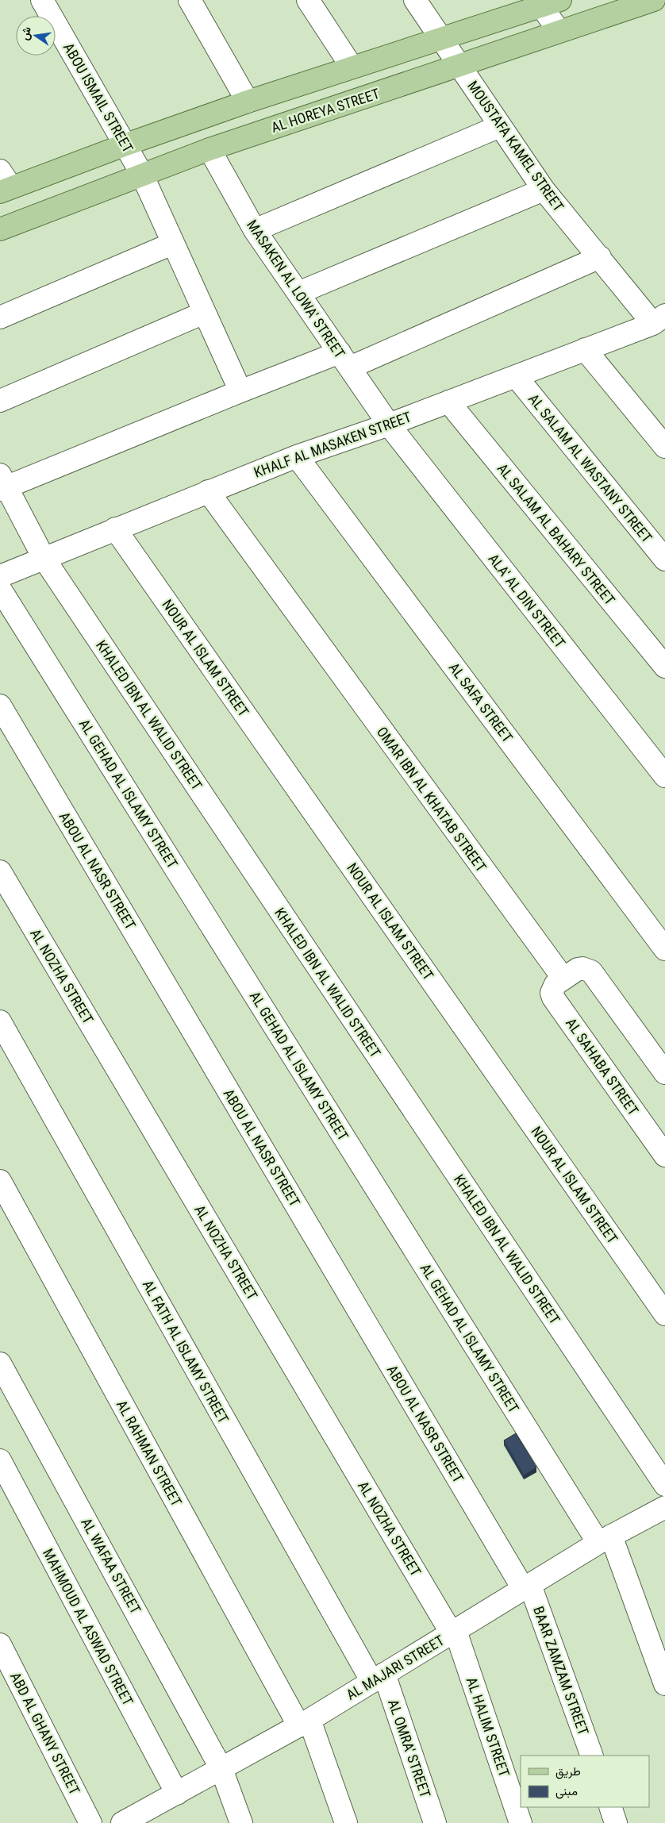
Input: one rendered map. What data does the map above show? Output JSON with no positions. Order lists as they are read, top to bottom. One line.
{"streets":{"main road":["AL HOREYA STREET"],"street":["ABOU ISMAIL STREET","MOUSTAFA KAMEL STREET","MASAKEN AL LOWA' STREET","KHALF AL MASAKEN STREET","AL SALAM AL WASTANY STREET","AL SALAM AL BAHARY STREET","ALA' AL DIN STREET","NOUR AL ISLAM STREET","AL SAFA STREET","KHALED IBN AL WALID STREET","AL GEHAD AL ISLAMY STREET","OMAR IBN AL KHATAB STREET","ABOU AL NASR STREET","AL NOZHA STREET","AL SAHABA STREET","AL FATH AL ISLAMY STREET","AL RAHMAN STREET","AL WAFAA STREET","MAHMOUD AL ASWAD STREET","AL MAJARI STREET","BAAR ZAMZAM STREET","AL HALIM STREET","ABD AL GHANY STREET","AL OMRA' STREET"]},"crossings":[["ABOU ISMAIL STREET","AL HOREYA STREET"],["AL HOREYA STREET","MOUSTAFA KAMEL STREET"],["AL HOREYA STREET","MASAKEN AL LOWA' STREET"],["MOUSTAFA KAMEL STREET","KHALF AL MASAKEN STREET"],["MASAKEN AL LOWA' STREET","KHALF AL MASAKEN STREET"],["MASAKEN AL LOWA' STREET","ALA' AL DIN STREET"],["KHALF AL MASAKEN STREET","AL SALAM AL WASTANY STREET"],["KHALF AL MASAKEN STREET","AL SALAM AL BAHARY STREET"],["KHALF AL MASAKEN STREET","ALA' AL DIN STREET"],["KHALF AL MASAKEN STREET","NOUR AL ISLAM STREET"],["KHALF AL MASAKEN STREET","AL SAFA STREET"],["KHALF AL MASAKEN STREET","KHALED IBN AL WALID STREET"],["KHALF AL MASAKEN STREET","OMAR IBN AL KHATAB STREET"],["AL GEHAD AL ISLAMY STREET","AL MAJARI STREET"],["OMAR IBN AL KHATAB STREET","AL SAHABA STREET"],["ABOU AL NASR STREET","AL MAJARI STREET"],["ABOU AL NASR STREET","BAAR ZAMZAM STREET"],["AL NOZHA STREET","AL MAJARI STREET"],["AL NOZHA STREET","AL HALIM STREET"],["AL FATH AL ISLAMY STREET","AL MAJARI STREET"],["AL FATH AL ISLAMY STREET","AL OMRA' STREET"],["AL RAHMAN STREET","AL MAJARI STREET"],["AL WAFAA STREET","AL MAJARI STREET"],["MAHMOUD AL ASWAD STREET","AL MAJARI STREET"],["AL MAJARI STREET","BAAR ZAMZAM STREET"],["AL MAJARI STREET","AL HALIM STREET"],["AL MAJARI STREET","AL OMRA' STREET"]],"legend":["طريق","مبنى"],"north":"left"}
